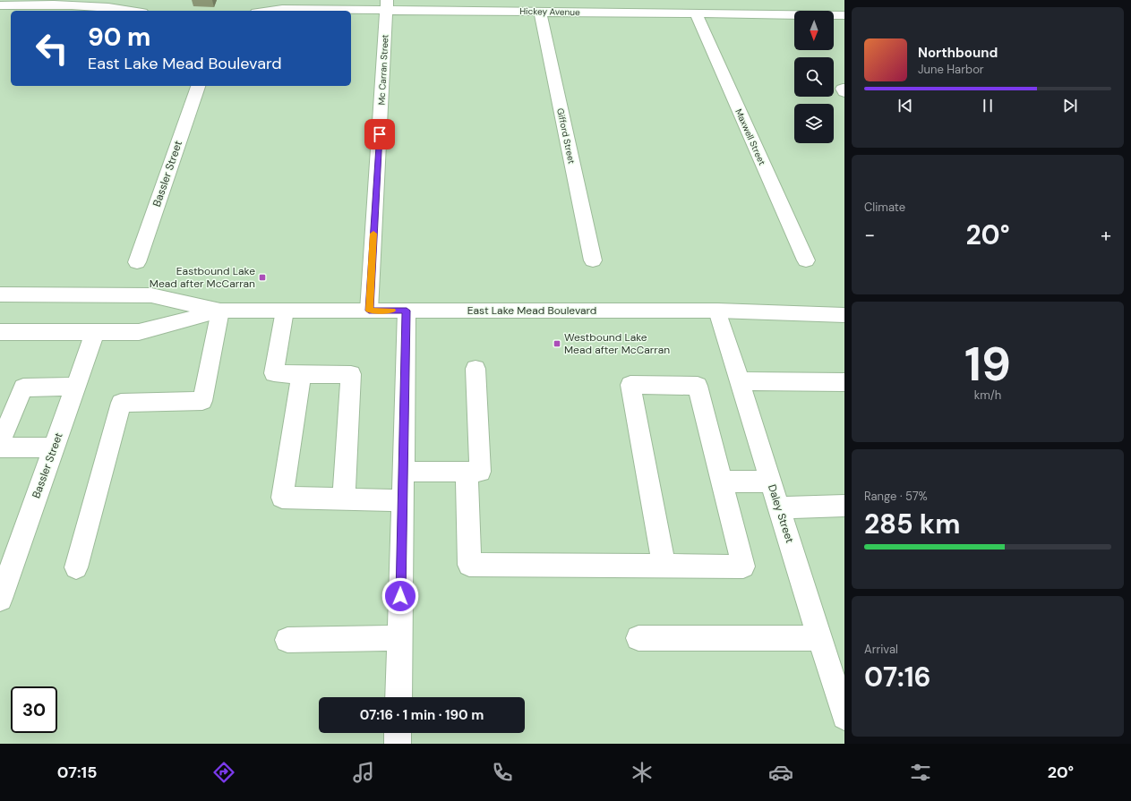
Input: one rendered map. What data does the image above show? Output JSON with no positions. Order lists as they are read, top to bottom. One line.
{"streets":{"street":["Hickey Avenue","Mc Carran Street","Gifford Street","Maxwell Street","Bassler Street","East Lake Mead Boulevard","Daley Street"]},"crossings":[["Hickey Avenue","Mc Carran Street"],["Hickey Avenue","Gifford Street"],["Hickey Avenue","Maxwell Street"],["Mc Carran Street","East Lake Mead Boulevard"],["Bassler Street","East Lake Mead Boulevard"],["East Lake Mead Boulevard","Daley Street"]],"places":{"transit":["Eastbound Lake Mead after McCarran","Westbound Lake Mead after McCarran"]},"north":"bottom","page":{"turn":["90 m","East Lake Mead Boulevard"],"song":["Northbound","June Harbor"],"tile":["Climate",["19","km/h"],["Range · 57%","285 km"],["Arrival","07:16"]],"heat":["−","20°","+"],"limit":"30","trip":"07:16 · 1 min · 190 m","tabs":["07:15","20°"]}}
